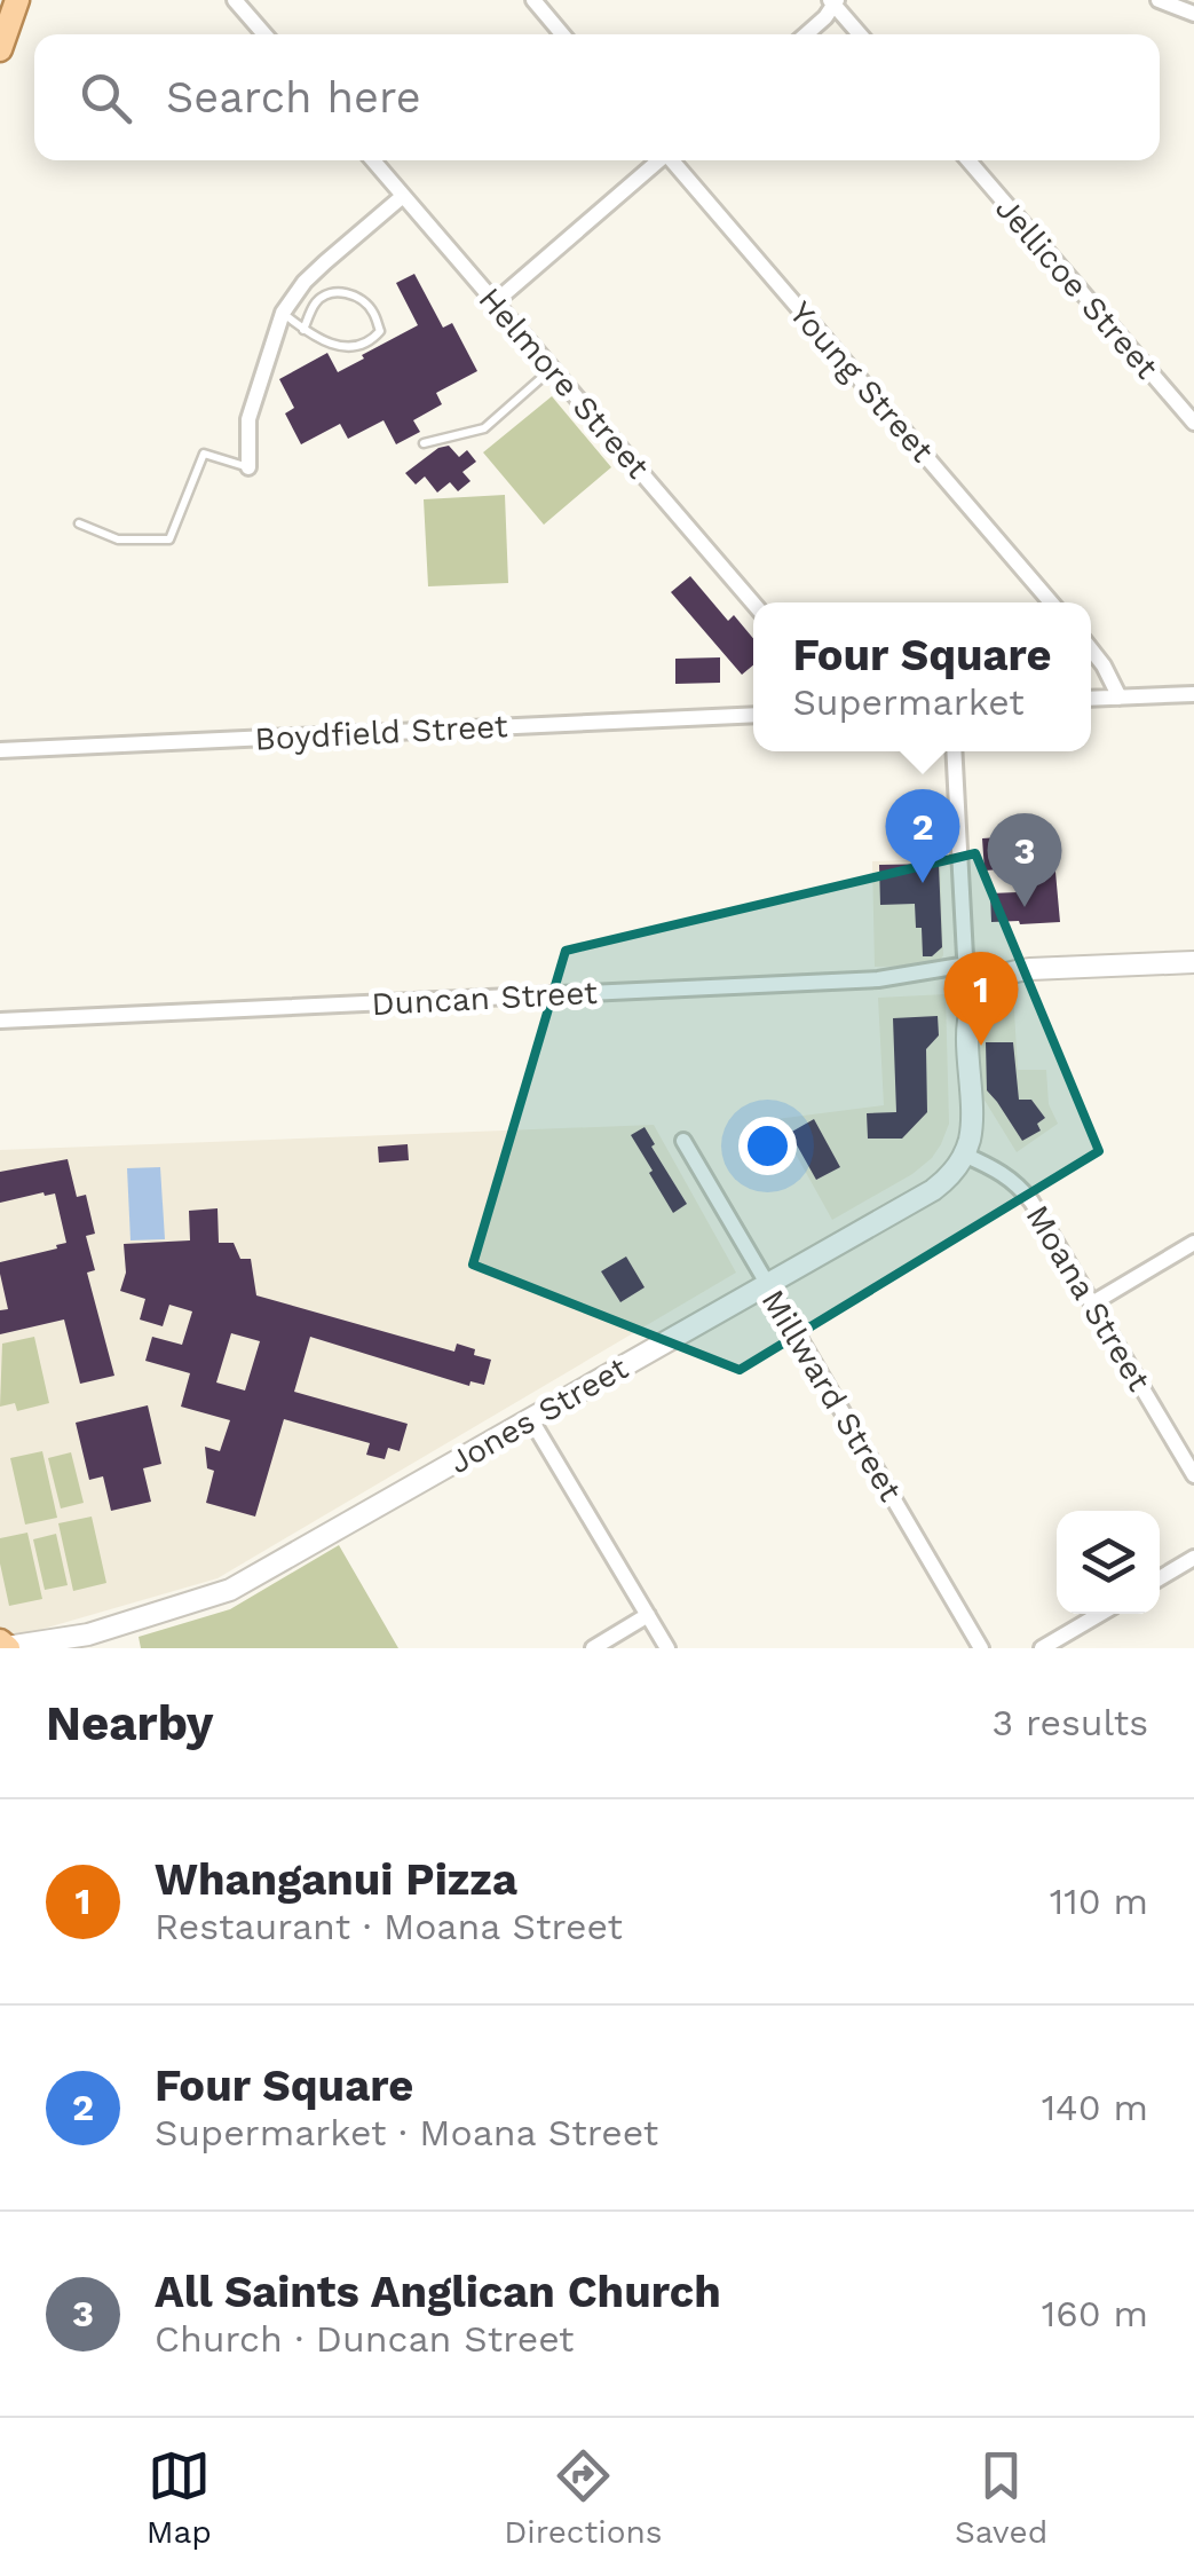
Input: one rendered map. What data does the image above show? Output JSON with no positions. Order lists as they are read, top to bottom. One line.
{"streets":{"main road":["Jones Street"],"street":["Jellicoe Street","Young Street","Helmore Street","Boydfield Street","Duncan Street","Moana Street","Millward Street"]},"crossings":[["Moana Street","Jones Street"],["Millward Street","Jones Street"]],"page":{"search":"Search here","popup":["Four Square","Supermarket"],"pins":["2","3","1"],"heading":["Nearby","3 results"],"list":[{"mark":"1","name":"Whanganui Pizza","note":"Restaurant · Moana Street","value":"110 m"},{"mark":"2","name":"Four Square","note":"Supermarket · Moana Street","value":"140 m"},{"mark":"3","name":"All Saints Anglican Church","note":"Church · Duncan Street","value":"160 m"}],"nav":["Map","Directions","Saved"]}}
